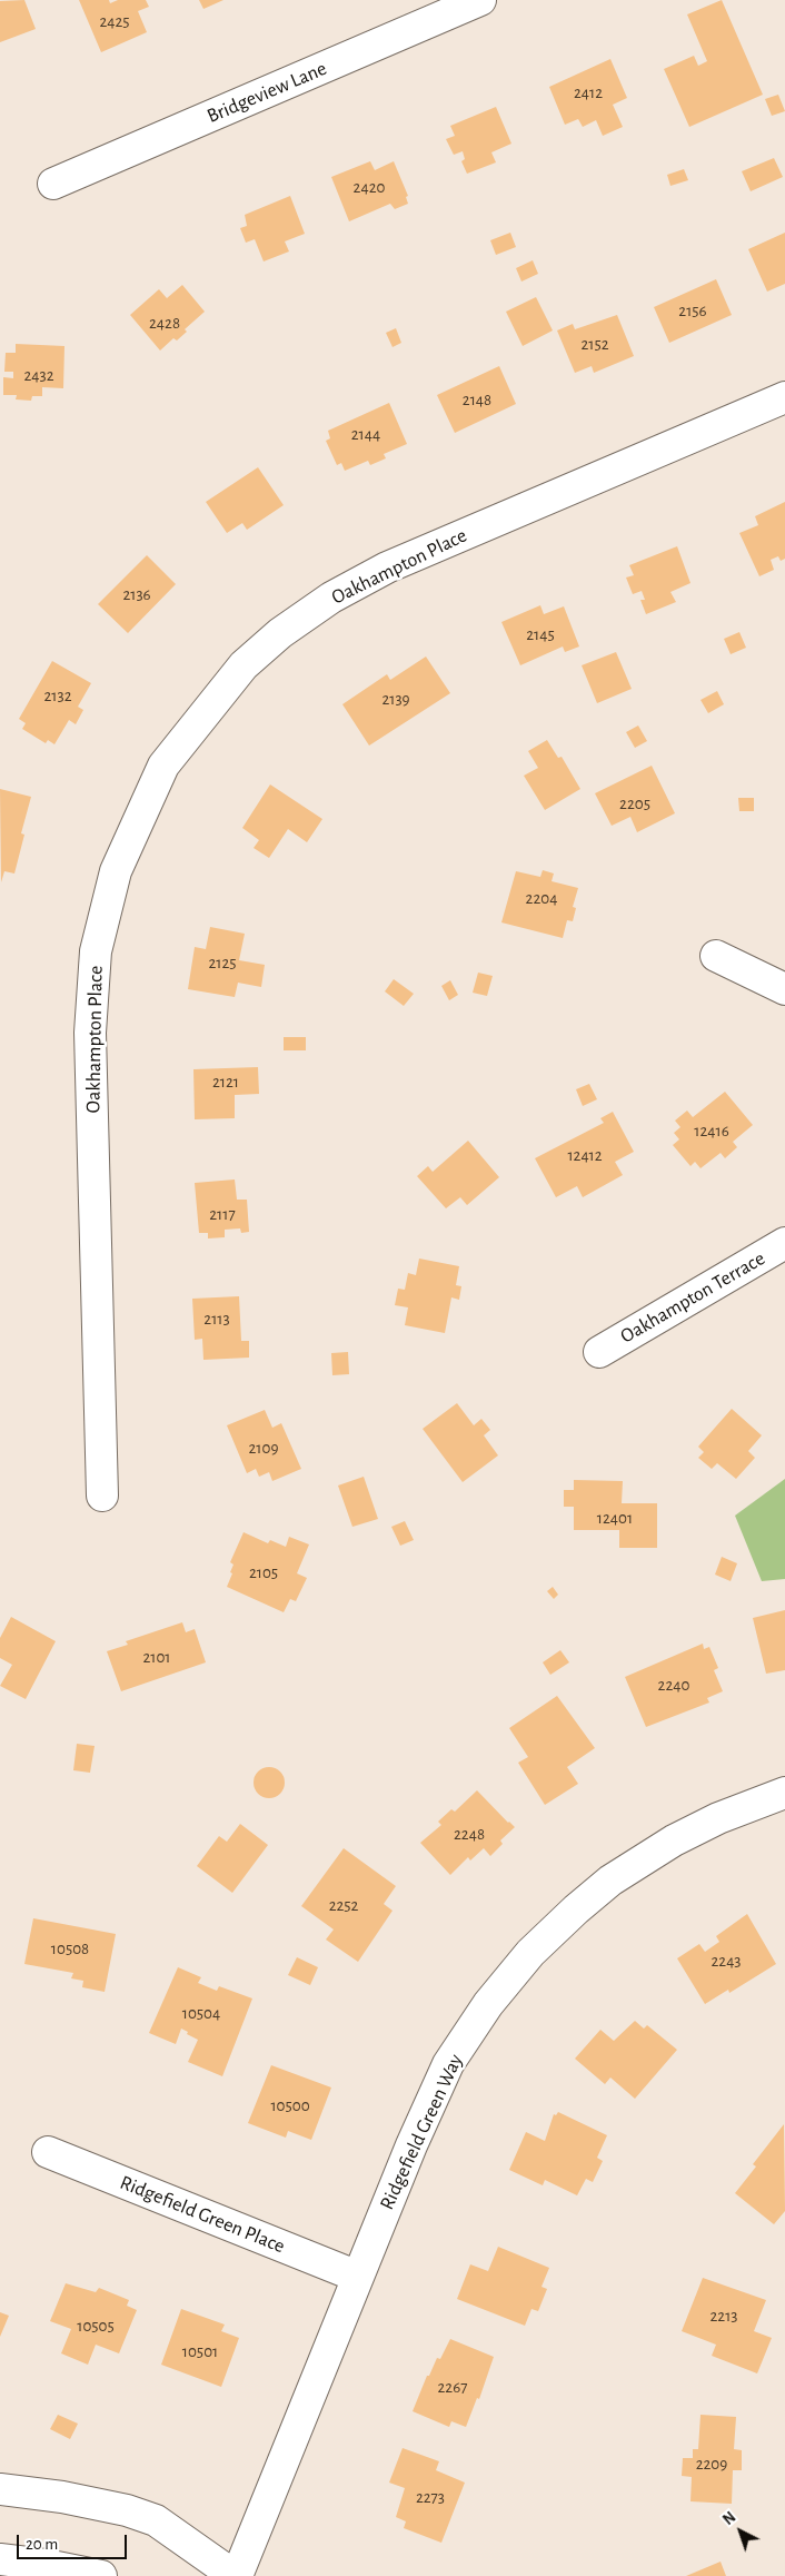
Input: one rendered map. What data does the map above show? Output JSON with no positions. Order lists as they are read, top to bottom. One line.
{"streets":{"street":["Bridgeview Lane","Oakhampton Place","Oakhampton Terrace","Ridgefield Green Way","Ridgefield Green Place"]},"crossings":[["Ridgefield Green Way","Ridgefield Green Place"]],"house_numbers":["2425","2412","2420","2156","2428","2152","2432","2148","2144","2136","2145","2132","2139","2205","2204","2125","2121","12416","12412","2117","2113","2109","12401","2105","2101","2240","2248","2252","10508","2243","10504","10500","2213","10505","10501","2267","2209","2273"],"scale_bar":"20 m","north":"top left"}
